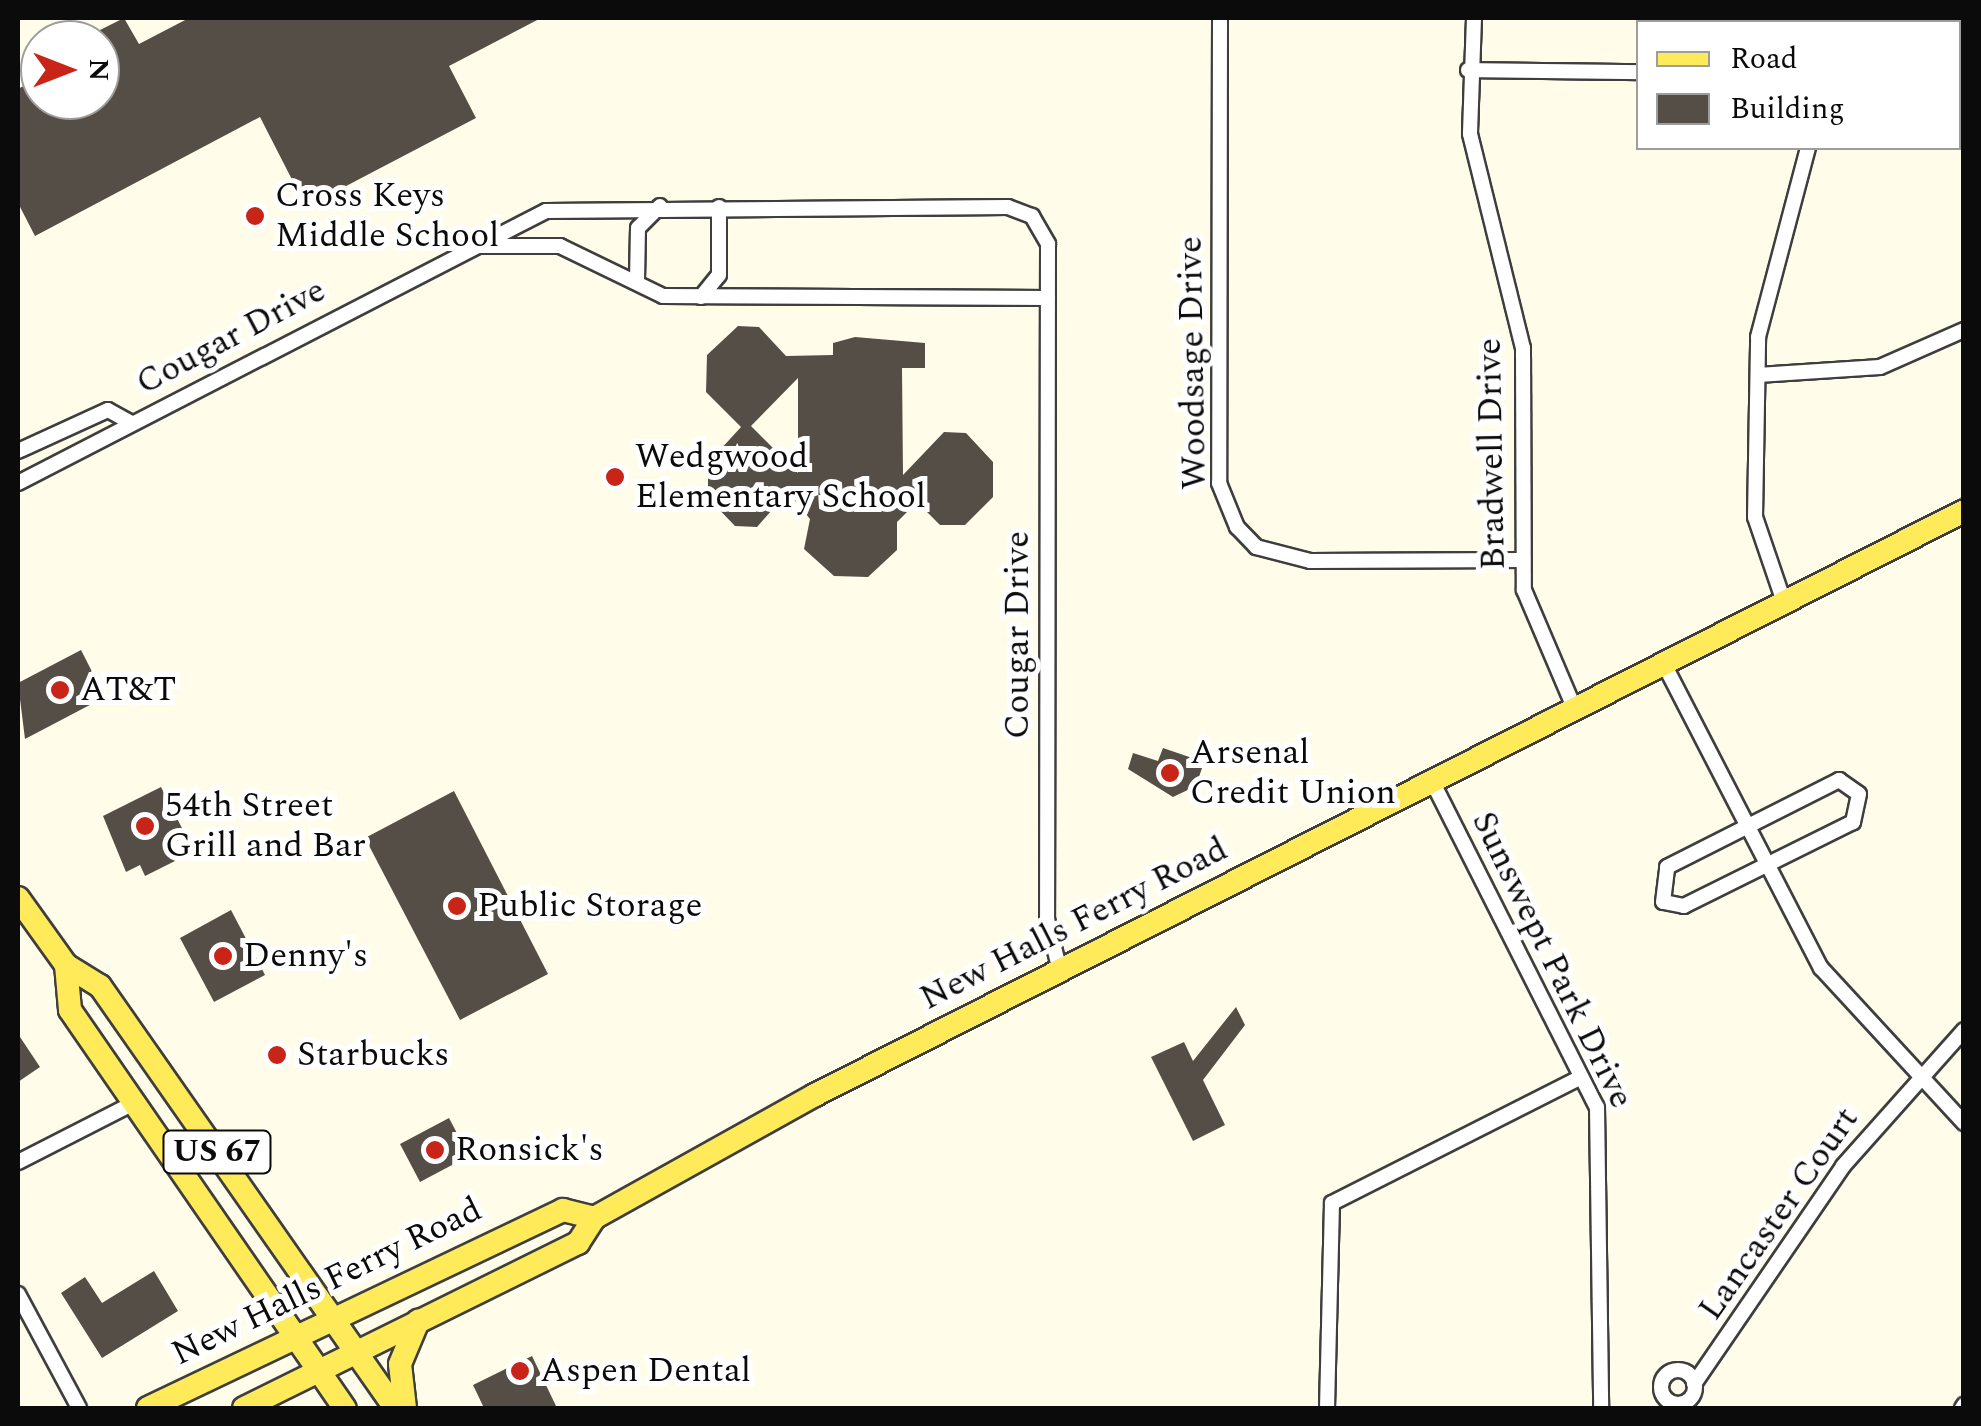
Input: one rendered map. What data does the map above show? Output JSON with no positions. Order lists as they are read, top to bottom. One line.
{"streets":{"main road":["New Halls Ferry Road","US 67"],"street":["Cougar Drive","Woodsage Drive","Bradwell Drive","Sunswept Park Drive","Lancaster Court"]},"crossings":[["Cougar Drive","New Halls Ferry Road"],["Woodsage Drive","Bradwell Drive"],["Bradwell Drive","New Halls Ferry Road"],["New Halls Ferry Road","Sunswept Park Drive"],["New Halls Ferry Road","US 67"]],"places":["Cross Keys Middle School","Wedgwood Elementary School","AT&T","Arsenal Credit Union","54th Street Grill and Bar","Public Storage","Denny's","Starbucks","Ronsick's","Aspen Dental"],"legend":["Road","Building"],"north":"right"}
